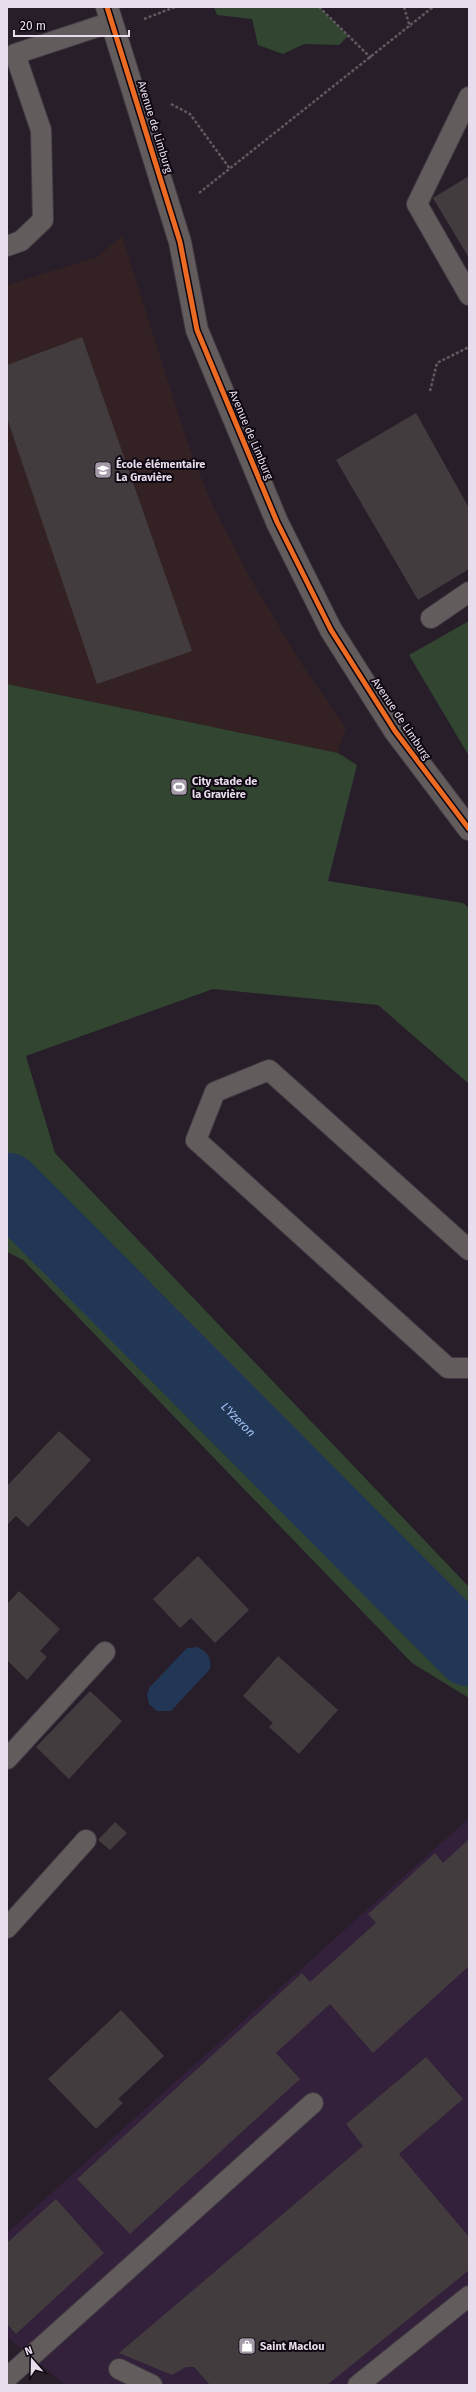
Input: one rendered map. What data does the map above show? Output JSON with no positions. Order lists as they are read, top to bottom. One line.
{"streets":{"street":["Avenue de Limburg"]},"water":["L'Yzeron"],"places":{"school or university":["École élémentaire La Gravière"],"sports":["City stade de la Gravière"],"shop":["Saint Maclou"]},"scale_bar":"20 m","north":"top"}
